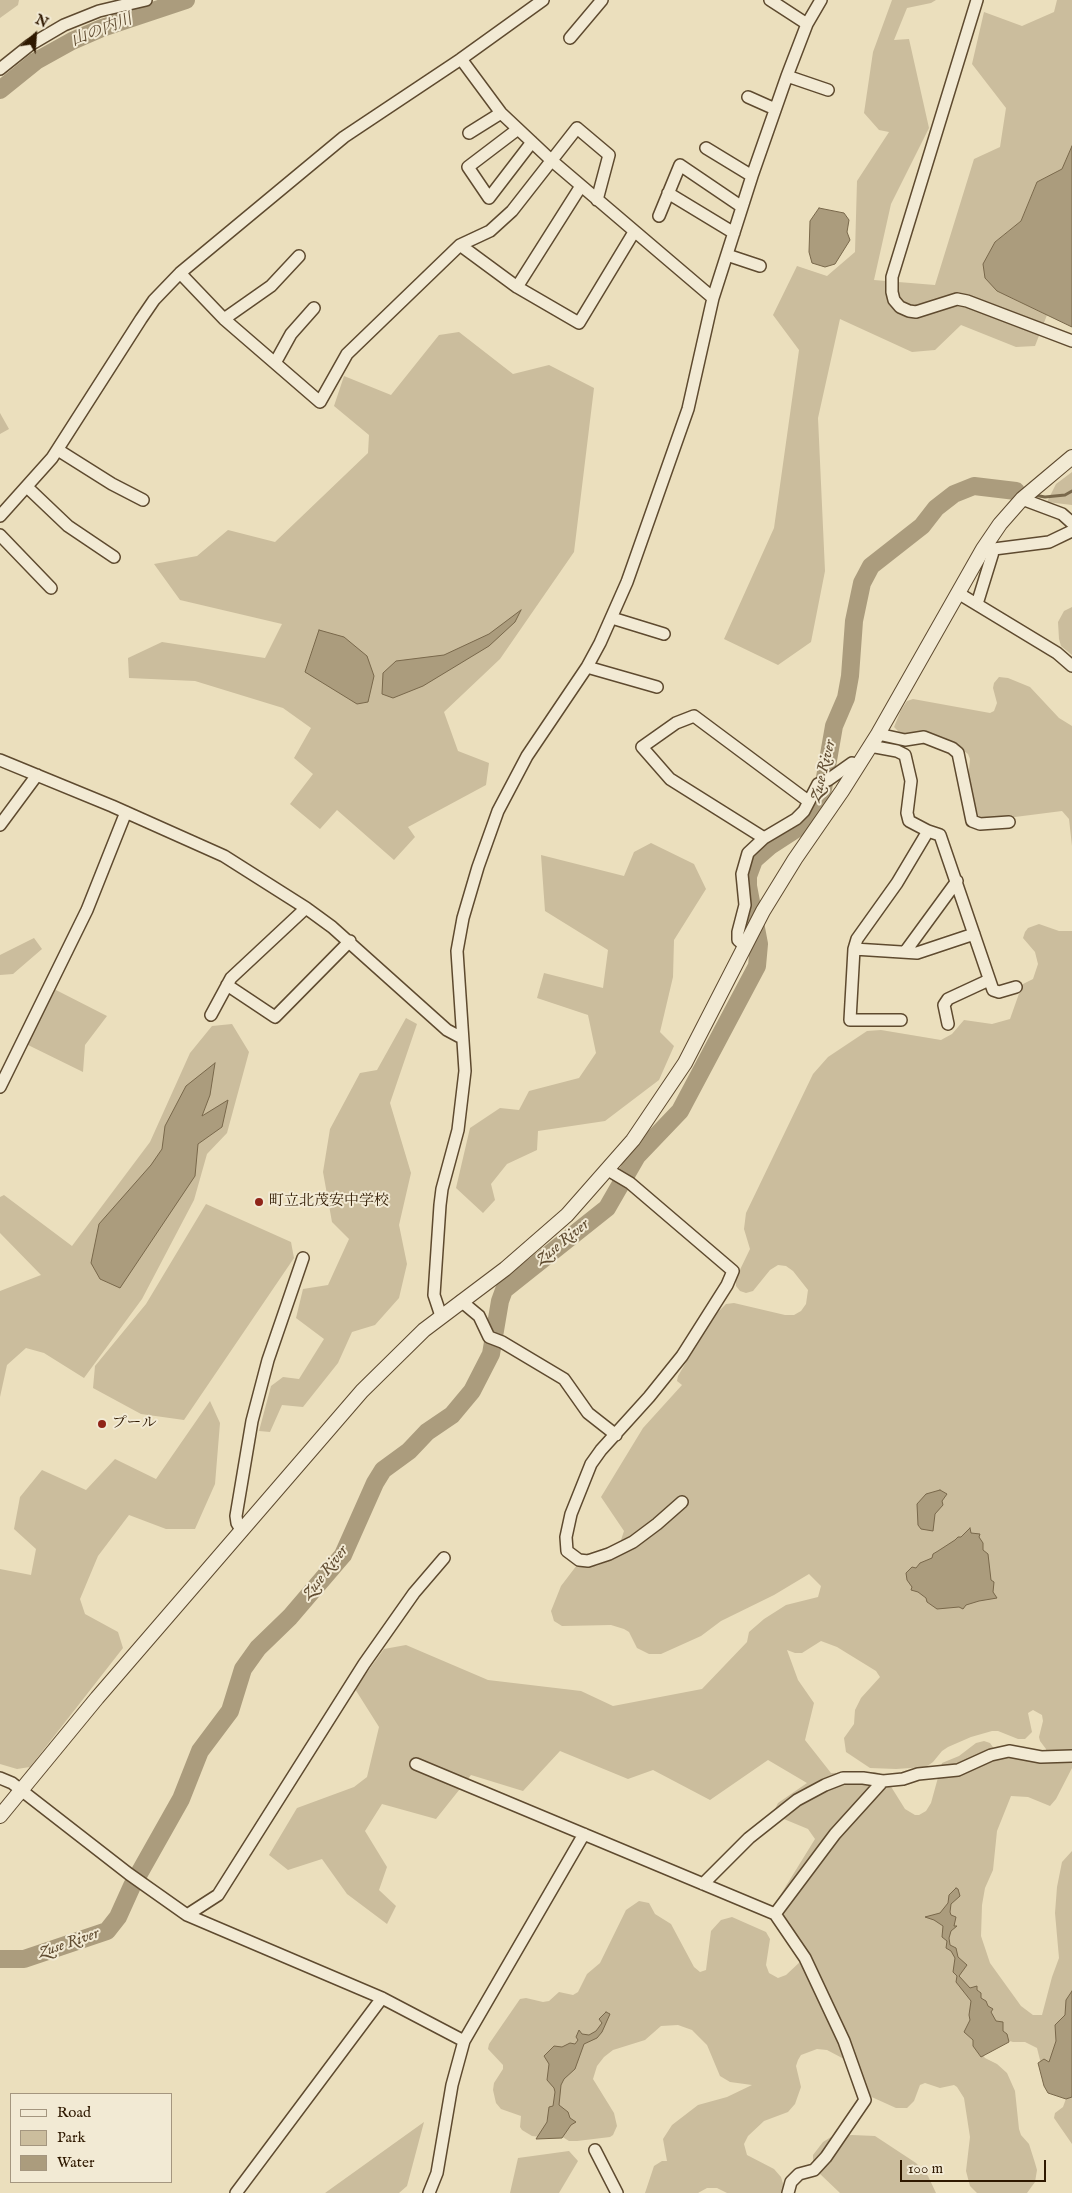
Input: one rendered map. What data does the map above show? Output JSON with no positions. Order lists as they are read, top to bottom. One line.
{"water":["山の内川","Zuse River"],"places":["町立北茂安中学校","プール"],"legend":["Road","Park","Water"],"scale_bar":"100 m","north":"top right"}
